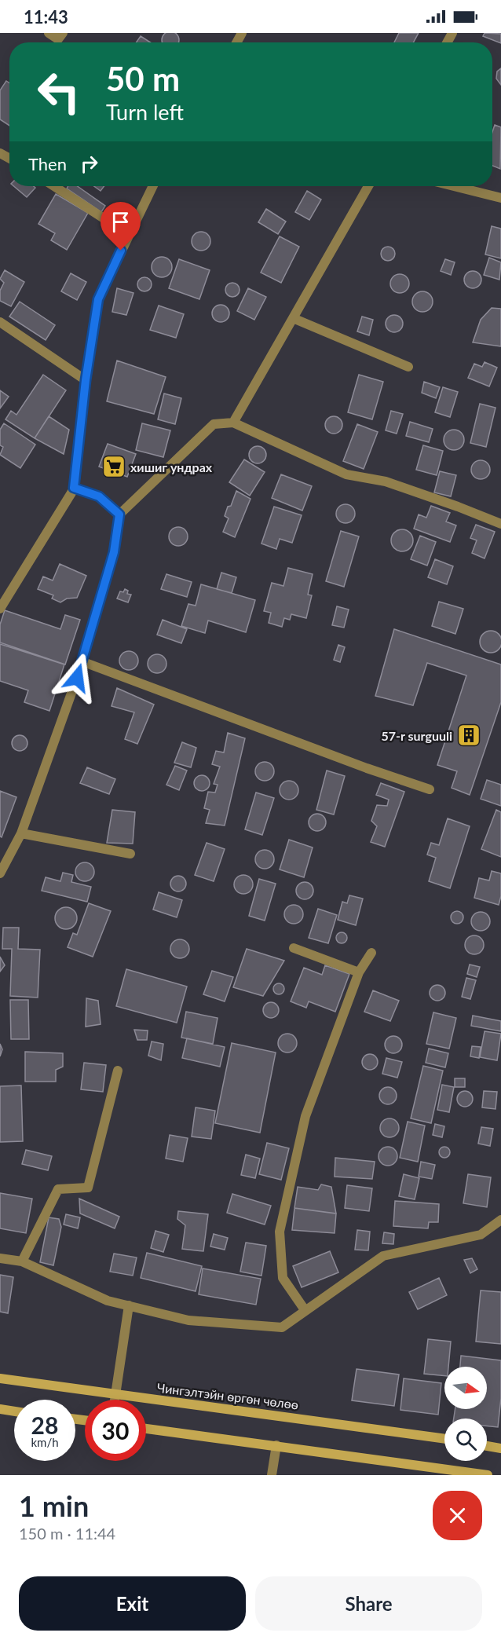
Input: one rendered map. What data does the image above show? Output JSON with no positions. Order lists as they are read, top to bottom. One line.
{"streets":{"main road":["Чингэлтэйн өргөн чөлөө"]},"places":{"supermarket":["хишиг ундрах"],"building":["57-r surguuli"]},"north":"right","page":{"status":"11:43","turn":["50 m","Turn left"],"then":"Then","speed":"28 km/h","limit":"30","heading":["1 min","150 m · 11:44"],"buttons":["Exit","Share"]}}
